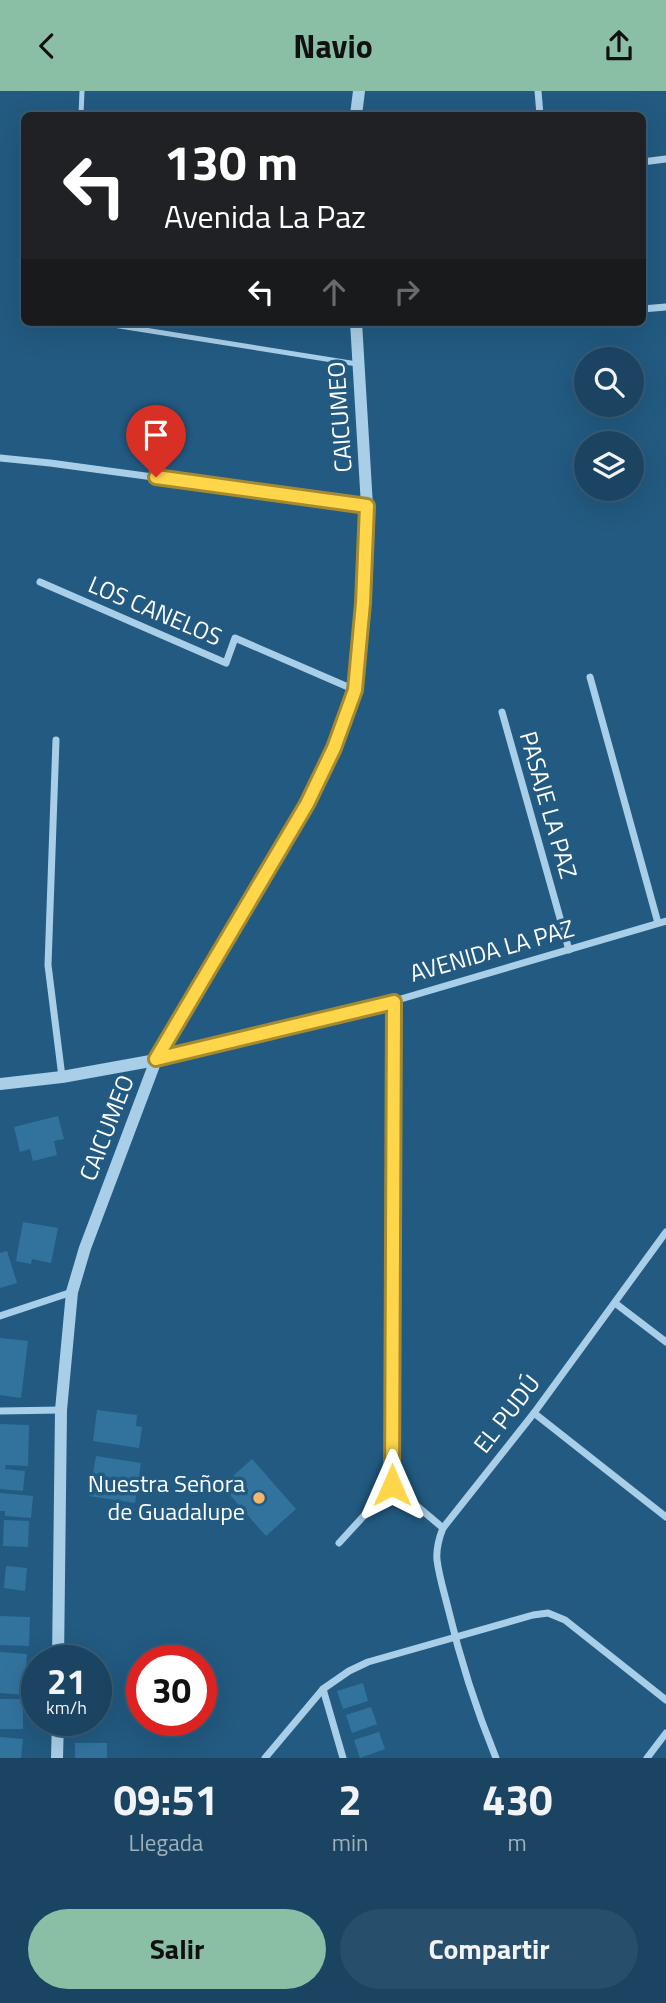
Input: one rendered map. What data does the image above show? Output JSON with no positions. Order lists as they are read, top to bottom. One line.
{"streets":{"street":["CAICUMEO","LOS CANELOS","PASAJE LA PAZ","AVENIDA LA PAZ","EL PUDÚ"]},"crossings":[["CAICUMEO","LOS CANELOS"],["CAICUMEO","AVENIDA LA PAZ"],["PASAJE LA PAZ","AVENIDA LA PAZ"]],"places":["Nuestra Señora de Guadalupe"],"page":{"header":"Navio","turn":["130 m","Avenida La Paz"],"speed":"21 km/h","limit":"30","eta":["09:51","Llegada","2","min","430","m"],"buttons":["Salir","Compartir"]}}
